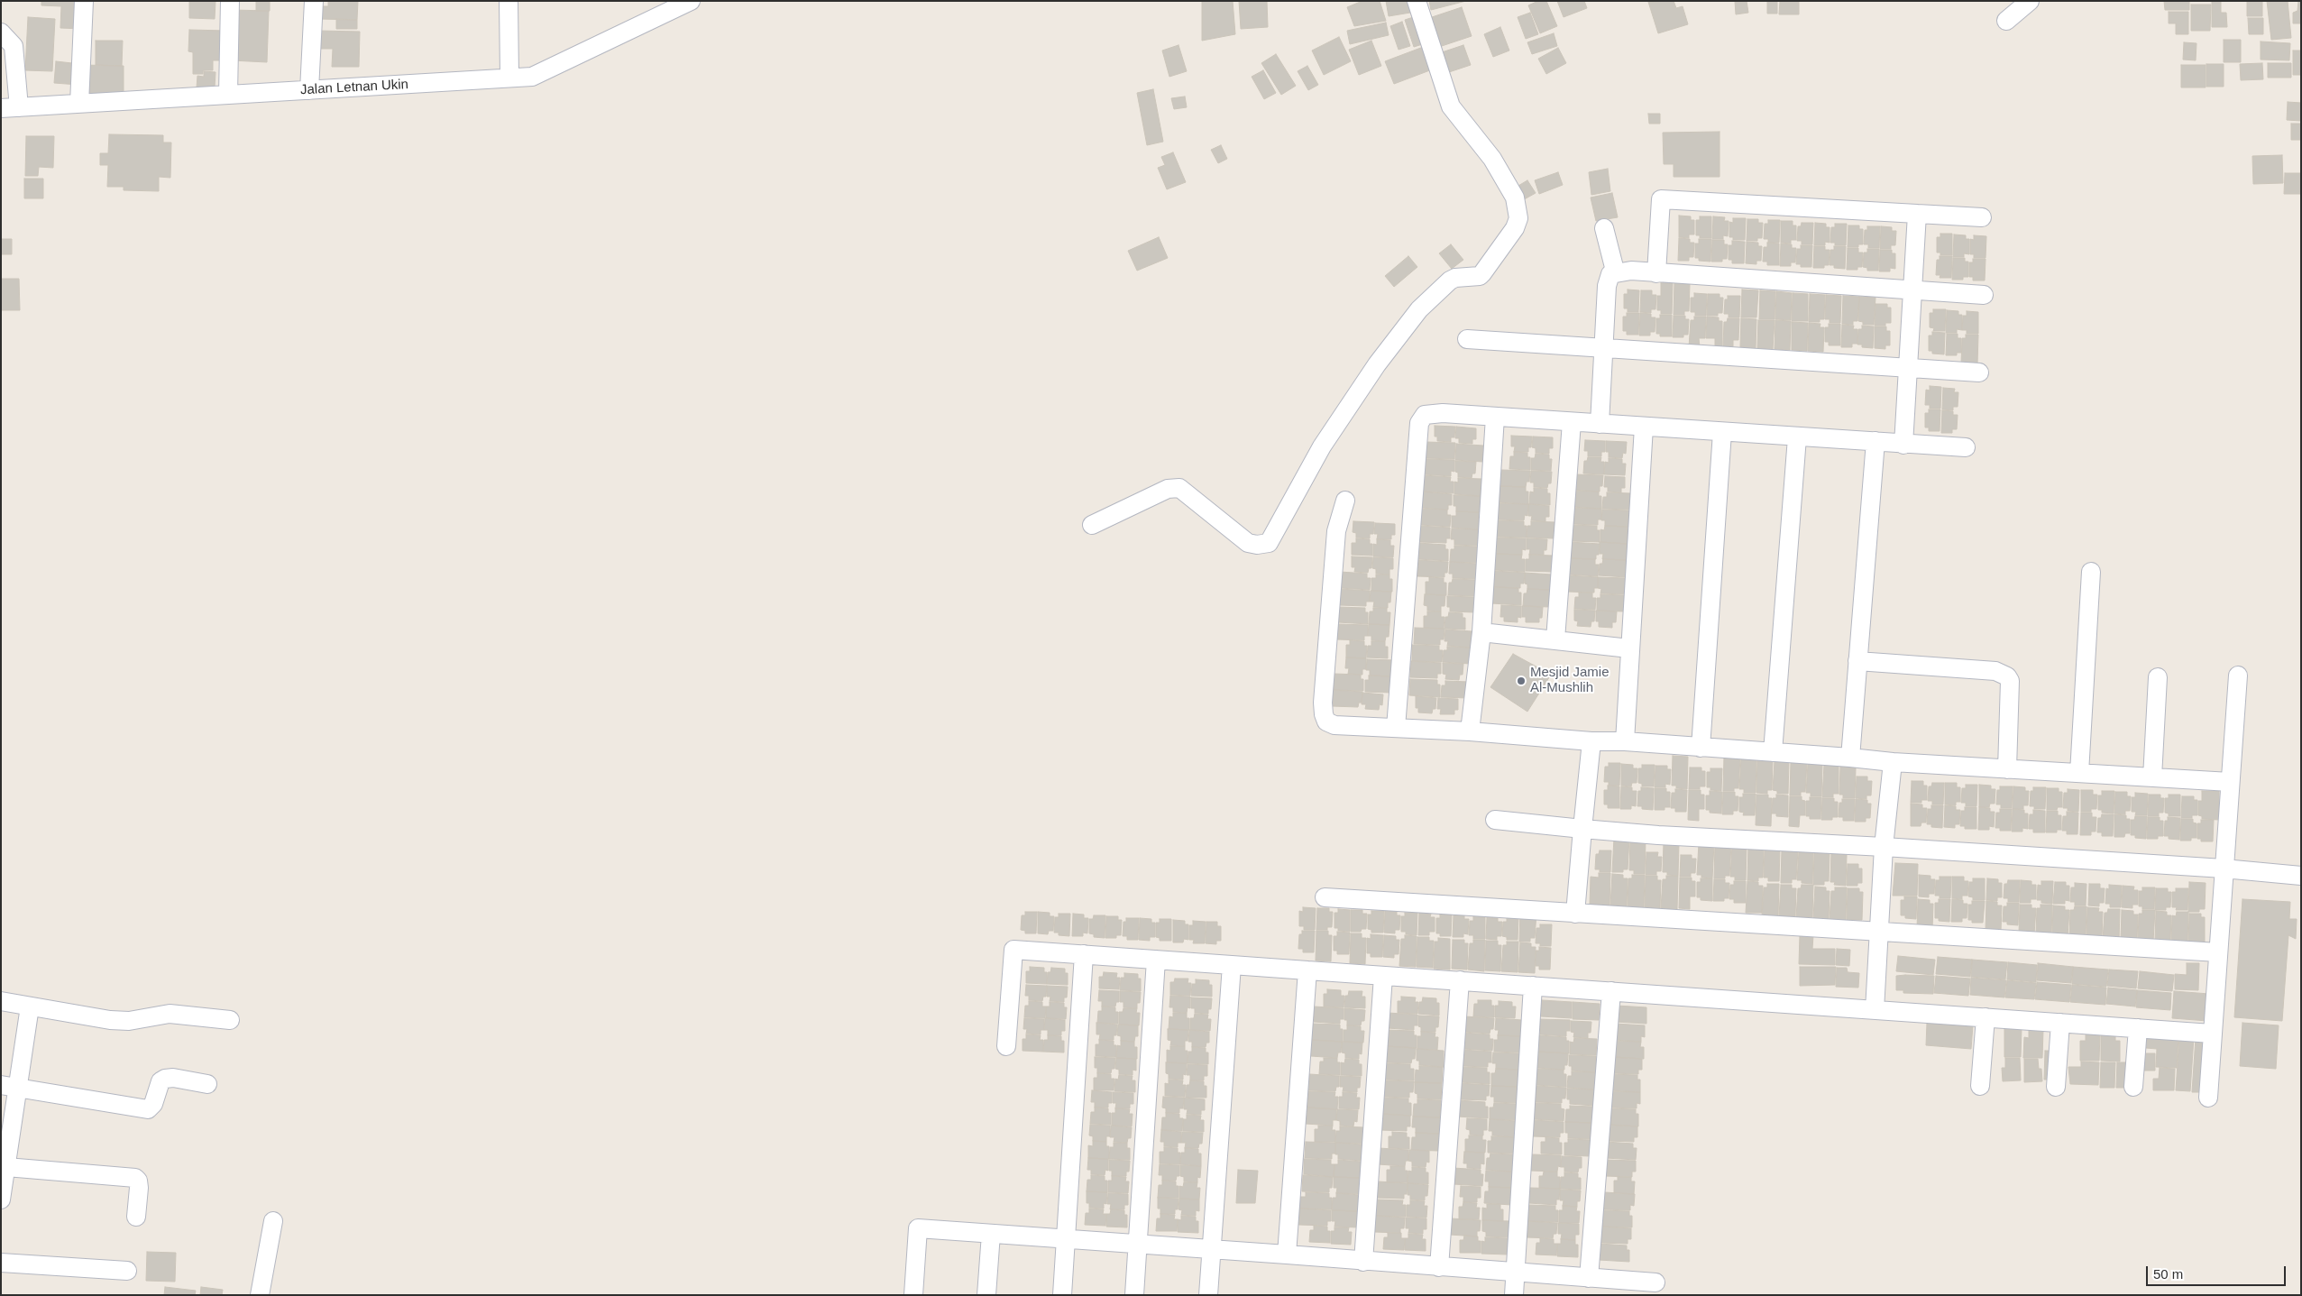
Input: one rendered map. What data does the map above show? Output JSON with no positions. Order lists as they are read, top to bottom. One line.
{"streets":{"street":["Jalan Letnan Ukin"]},"places":["Mesjid Jamie Al-Mushlih"],"scale_bar":"50 m"}
